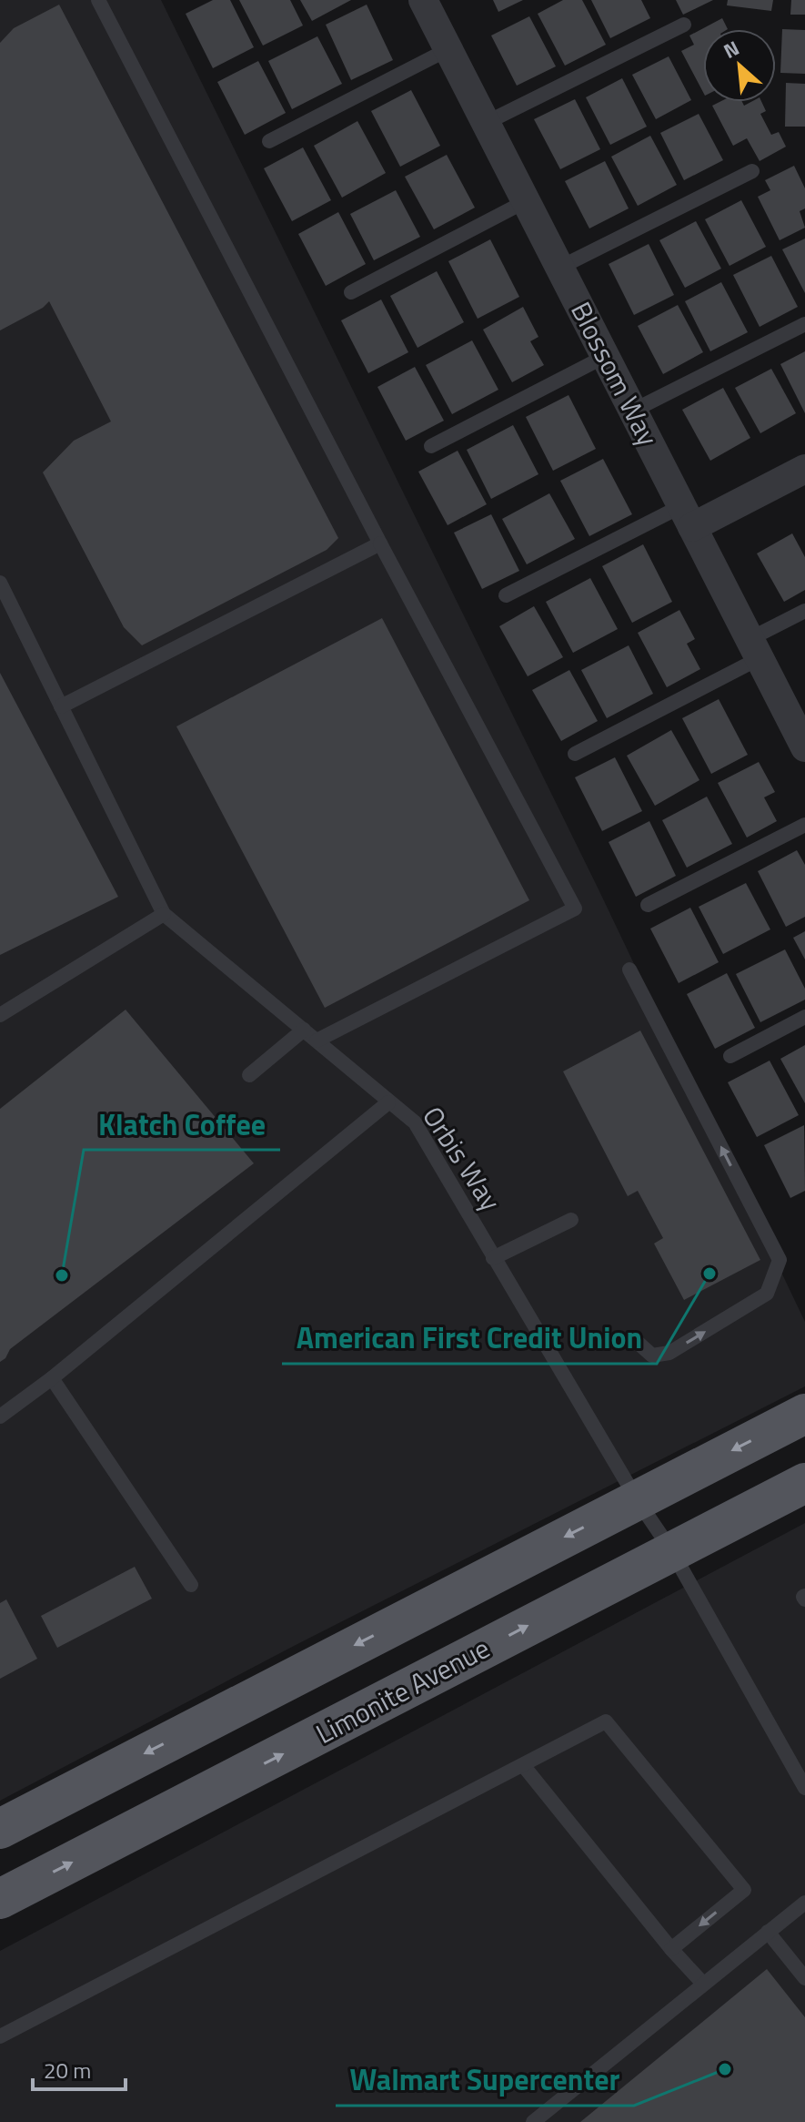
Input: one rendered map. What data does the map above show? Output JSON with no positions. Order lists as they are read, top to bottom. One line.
{"streets":{"main road":["Limonite Avenue"],"street":["Blossom Way"],"lane":["Orbis Way"]},"crossings":[["Orbis Way","Limonite Avenue"]],"places":["American First Credit Union","Klatch Coffee","Walmart Supercenter"],"scale_bar":"20 m","north":"top left"}
